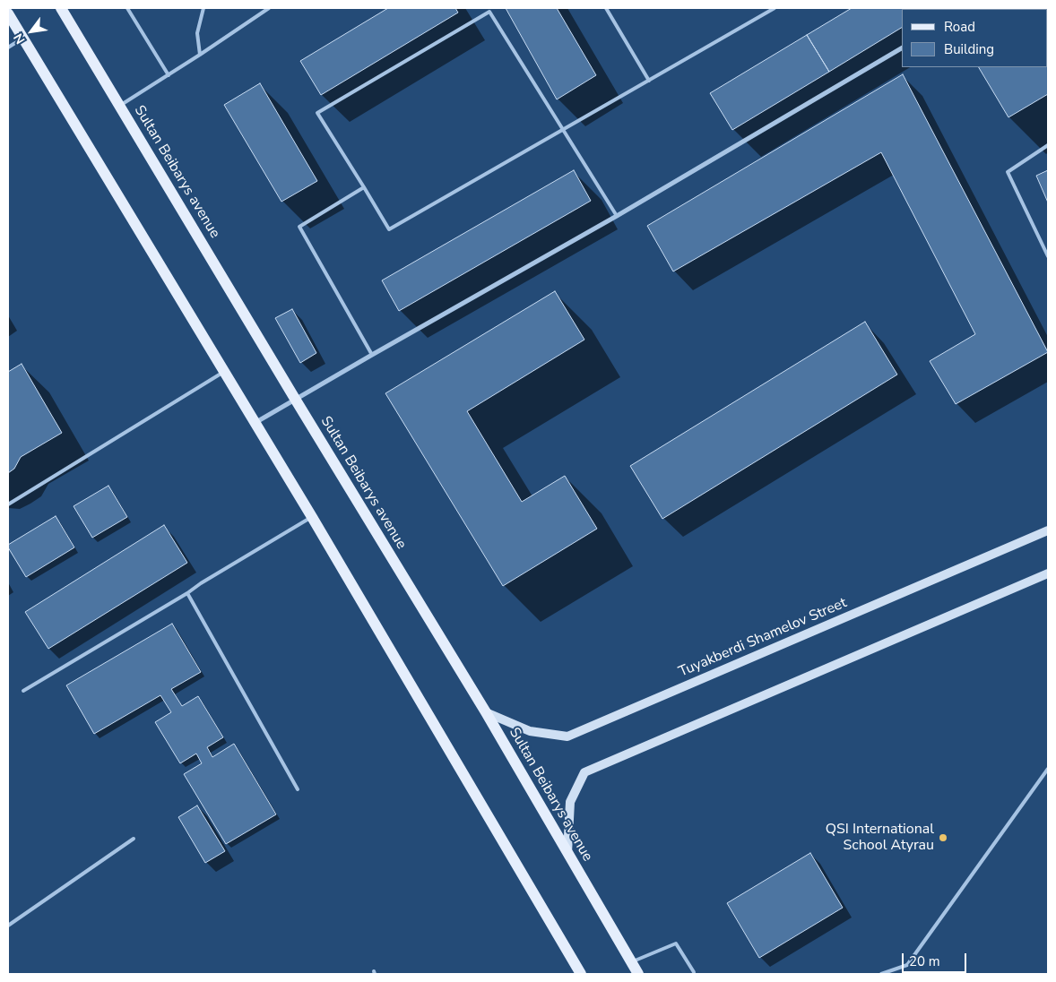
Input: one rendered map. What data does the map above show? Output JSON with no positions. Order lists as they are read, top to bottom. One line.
{"streets":{"main road":["Sultan Beibarys avenue"],"street":["Tuyakberdi Shamelov Street"]},"crossings":[["Sultan Beibarys avenue","Tuyakberdi Shamelov Street"]],"places":["QSI International School Atyrau"],"legend":["Road","Building"],"scale_bar":"20 m","north":"bottom left"}
